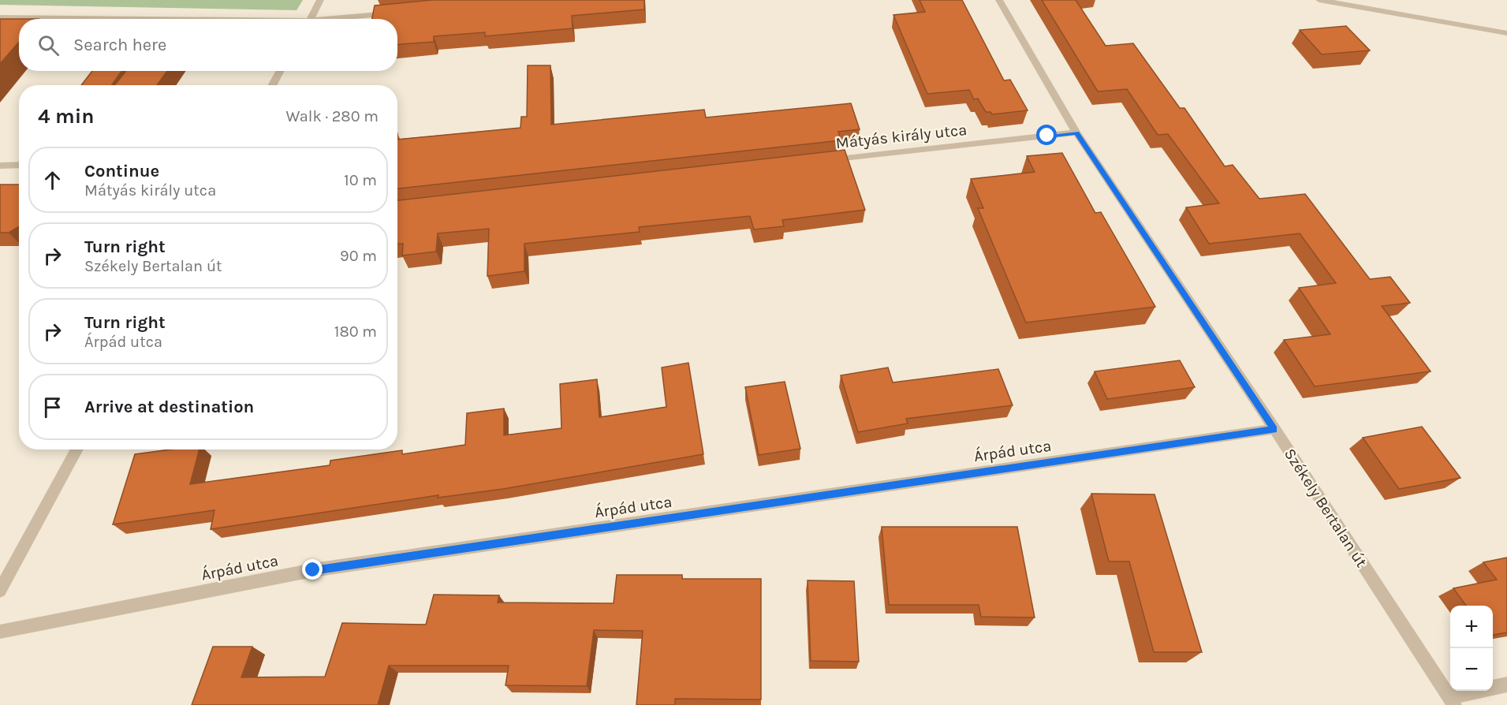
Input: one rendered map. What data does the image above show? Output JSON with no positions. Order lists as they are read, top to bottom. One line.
{"streets":{"street":["Mátyás király utca","Árpád utca","Székely Bertalan út"]},"crossings":[["Mátyás király utca","Székely Bertalan út"],["Árpád utca","Székely Bertalan út"]],"page":{"search":"Search here","heading":["4 min","Walk · 280 m"],"list":[["Continue","Mátyás király utca","10 m"],["Turn right","Székely Bertalan út","90 m"],["Turn right","Árpád utca","180 m"],"Arrive at destination"],"map_buttons":["+","−"]}}
